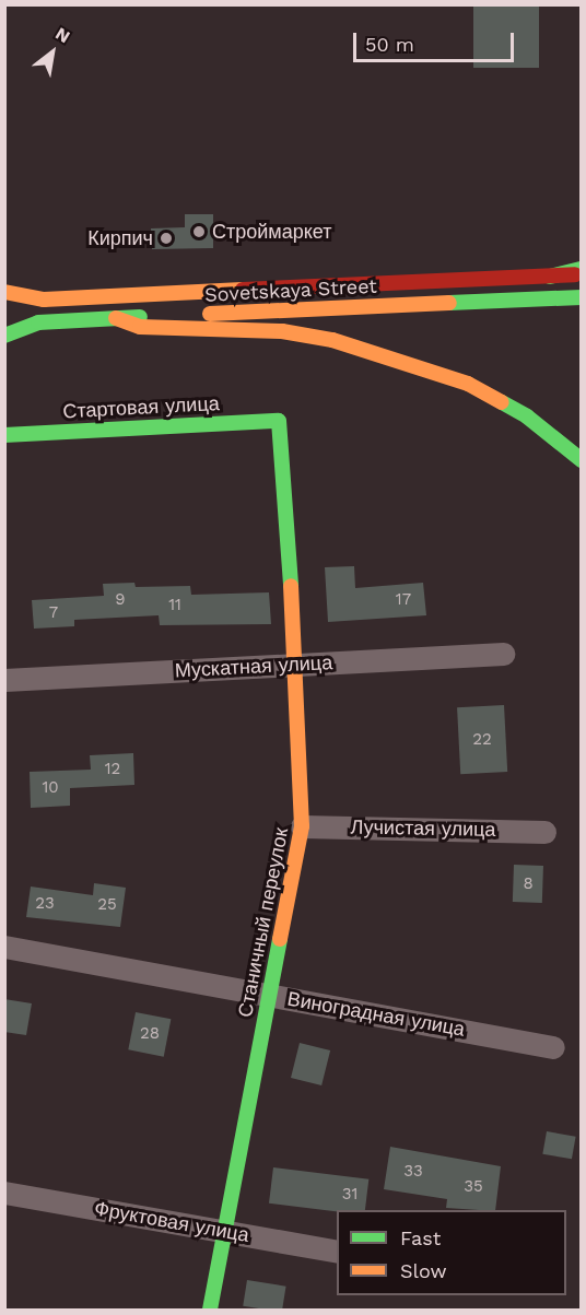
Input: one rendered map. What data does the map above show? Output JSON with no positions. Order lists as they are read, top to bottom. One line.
{"streets":{"main road":["Sovetskaya Street","Стартовая улица","Станичный переулок"],"street":["Мускатная улица","Лучистая улица","Виноградная улица","Фруктовая улица"]},"crossings":[["Стартовая улица","Станичный переулок"],["Мускатная улица","Станичный переулок"],["Лучистая улица","Станичный переулок"],["Станичный переулок","Виноградная улица"],["Станичный переулок","Фруктовая улица"]],"places":["Строймаркет","Кирпич"],"house_numbers":["9","17","11","7","22","12","10","8","23","25","28","33","35","31"],"legend":["Fast","Slow"],"scale_bar":"50 m","north":"top right"}
